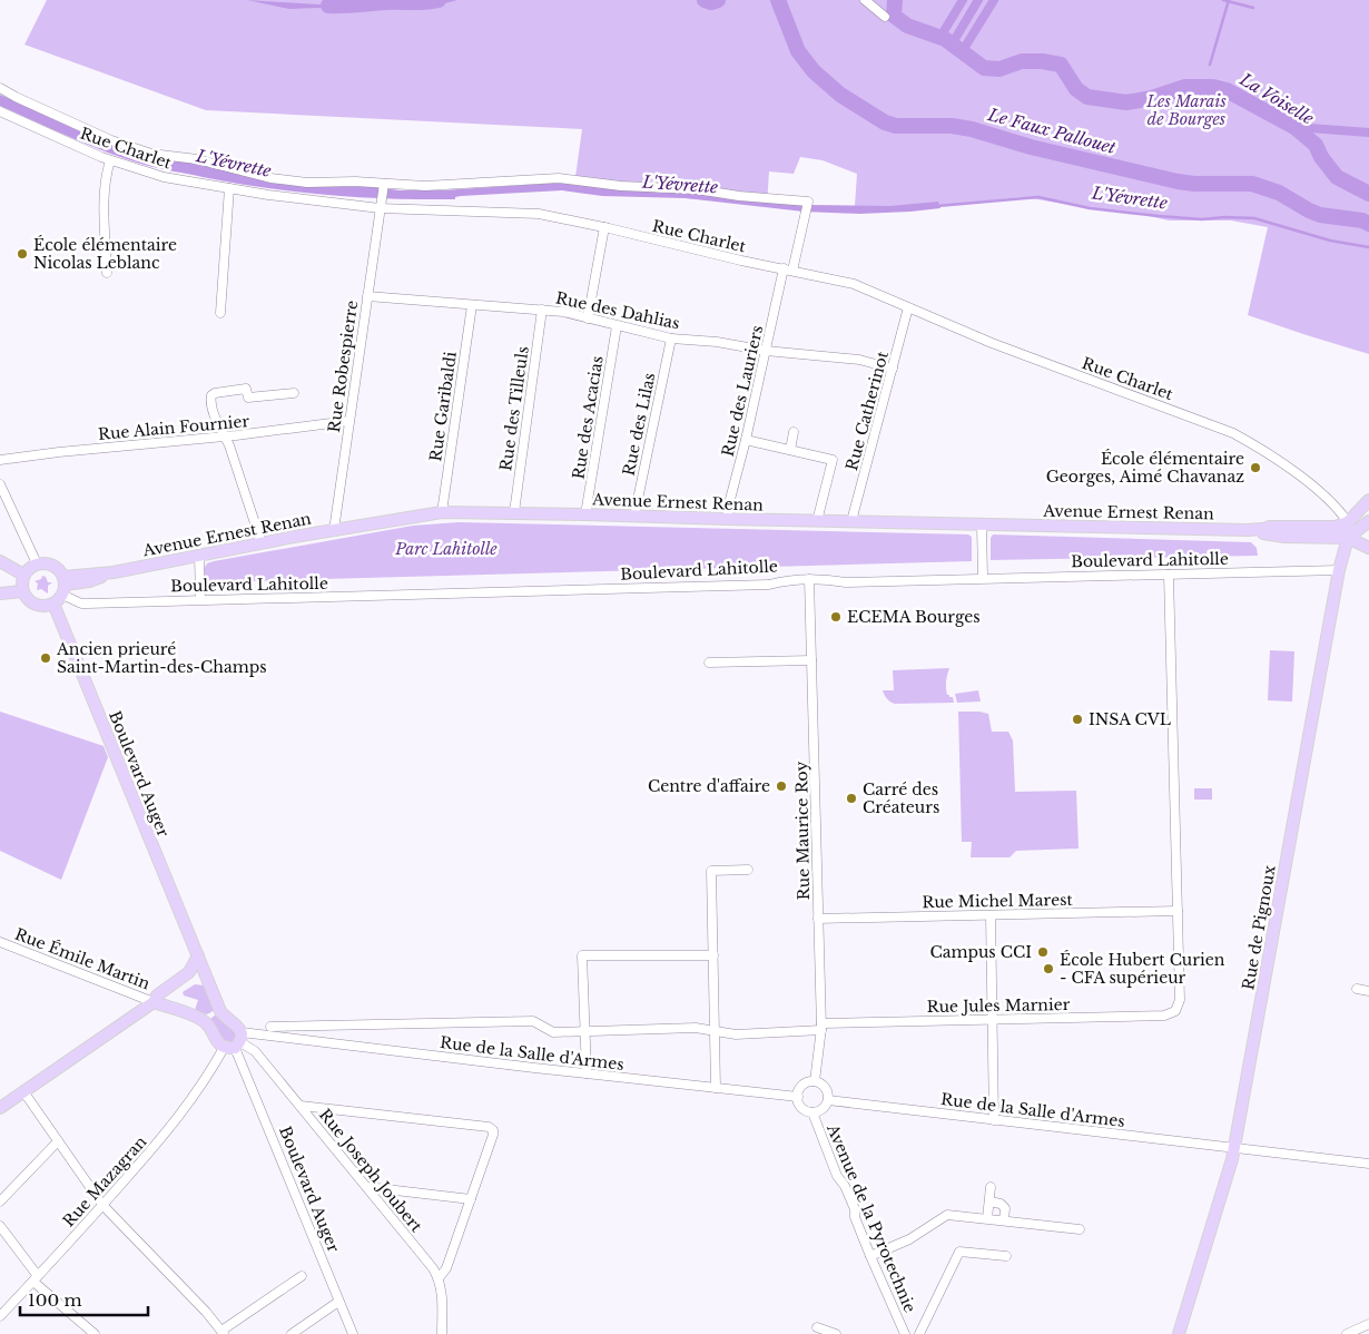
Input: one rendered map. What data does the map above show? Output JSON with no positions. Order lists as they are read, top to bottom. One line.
{"streets":{"main road":["Avenue Ernest Renan","Boulevard Auger","Rue de Pignoux"],"street":["Rue Charlet","Rue des Dahlias","Rue Robespierre","Rue des Lauriers","Rue Garibaldi","Rue des Tilleuls","Rue Catherinot","Rue des Acacias","Rue des Lilas","Rue Alain Fournier","Boulevard Lahitolle","Rue Maurice Roy","Rue Michel Marest","Rue Émile Martin","Rue Jules Marnier","Rue de la Salle d'Armes","Rue Joseph Joubert","Rue Mazagran","Avenue de la Pyrotechnie"]},"crossings":[["Rue Charlet","Rue Robespierre"],["Rue Charlet","Rue des Lauriers"],["Rue Charlet","Rue Catherinot"],["Rue Charlet","Avenue Ernest Renan"],["Rue Charlet","Rue de Pignoux"],["Rue des Dahlias","Rue Robespierre"],["Rue des Dahlias","Rue des Lauriers"],["Rue des Dahlias","Rue Garibaldi"],["Rue des Dahlias","Rue des Tilleuls"],["Rue des Dahlias","Rue Catherinot"],["Rue des Dahlias","Rue des Acacias"],["Rue des Dahlias","Rue des Lilas"],["Rue Robespierre","Rue des Lauriers"],["Rue Robespierre","Rue Alain Fournier"],["Rue Robespierre","Avenue Ernest Renan"],["Rue des Lauriers","Avenue Ernest Renan"],["Rue Garibaldi","Avenue Ernest Renan"],["Rue des Tilleuls","Avenue Ernest Renan"],["Rue Catherinot","Avenue Ernest Renan"],["Rue des Acacias","Avenue Ernest Renan"],["Rue des Lilas","Avenue Ernest Renan"],["Avenue Ernest Renan","Boulevard Lahitolle"],["Avenue Ernest Renan","Boulevard Auger"],["Avenue Ernest Renan","Rue de Pignoux"],["Boulevard Lahitolle","Boulevard Auger"],["Boulevard Lahitolle","Rue Maurice Roy"],["Boulevard Lahitolle","Rue de Pignoux"],["Boulevard Auger","Rue de la Salle d'Armes"],["Boulevard Auger","Rue Joseph Joubert"],["Boulevard Auger","Rue Mazagran"],["Rue Maurice Roy","Rue Michel Marest"],["Rue Maurice Roy","Rue Jules Marnier"],["Rue Maurice Roy","Rue de la Salle d'Armes"],["Rue Maurice Roy","Avenue de la Pyrotechnie"],["Rue Michel Marest","Rue Jules Marnier"],["Rue de Pignoux","Rue de la Salle d'Armes"],["Rue de la Salle d'Armes","Rue Joseph Joubert"],["Rue de la Salle d'Armes","Rue Mazagran"],["Rue de la Salle d'Armes","Avenue de la Pyrotechnie"],["Rue Joseph Joubert","Rue Mazagran"]],"water":["La Voiselle","Le Faux Pallouet","L'Yévrette"],"parks":["Les Marais de Bourges","Parc Lahitolle"],"places":["École élémentaire Nicolas Leblanc","École élémentaire Georges, Aimé Chavanaz","ECEMA Bourges","Ancien prieuré Saint-Martin-des-Champs","INSA CVL","Centre d'affaire","Carré des Créateurs","Campus CCI","École Hubert Curien - CFA supérieur"],"scale_bar":"100 m"}
